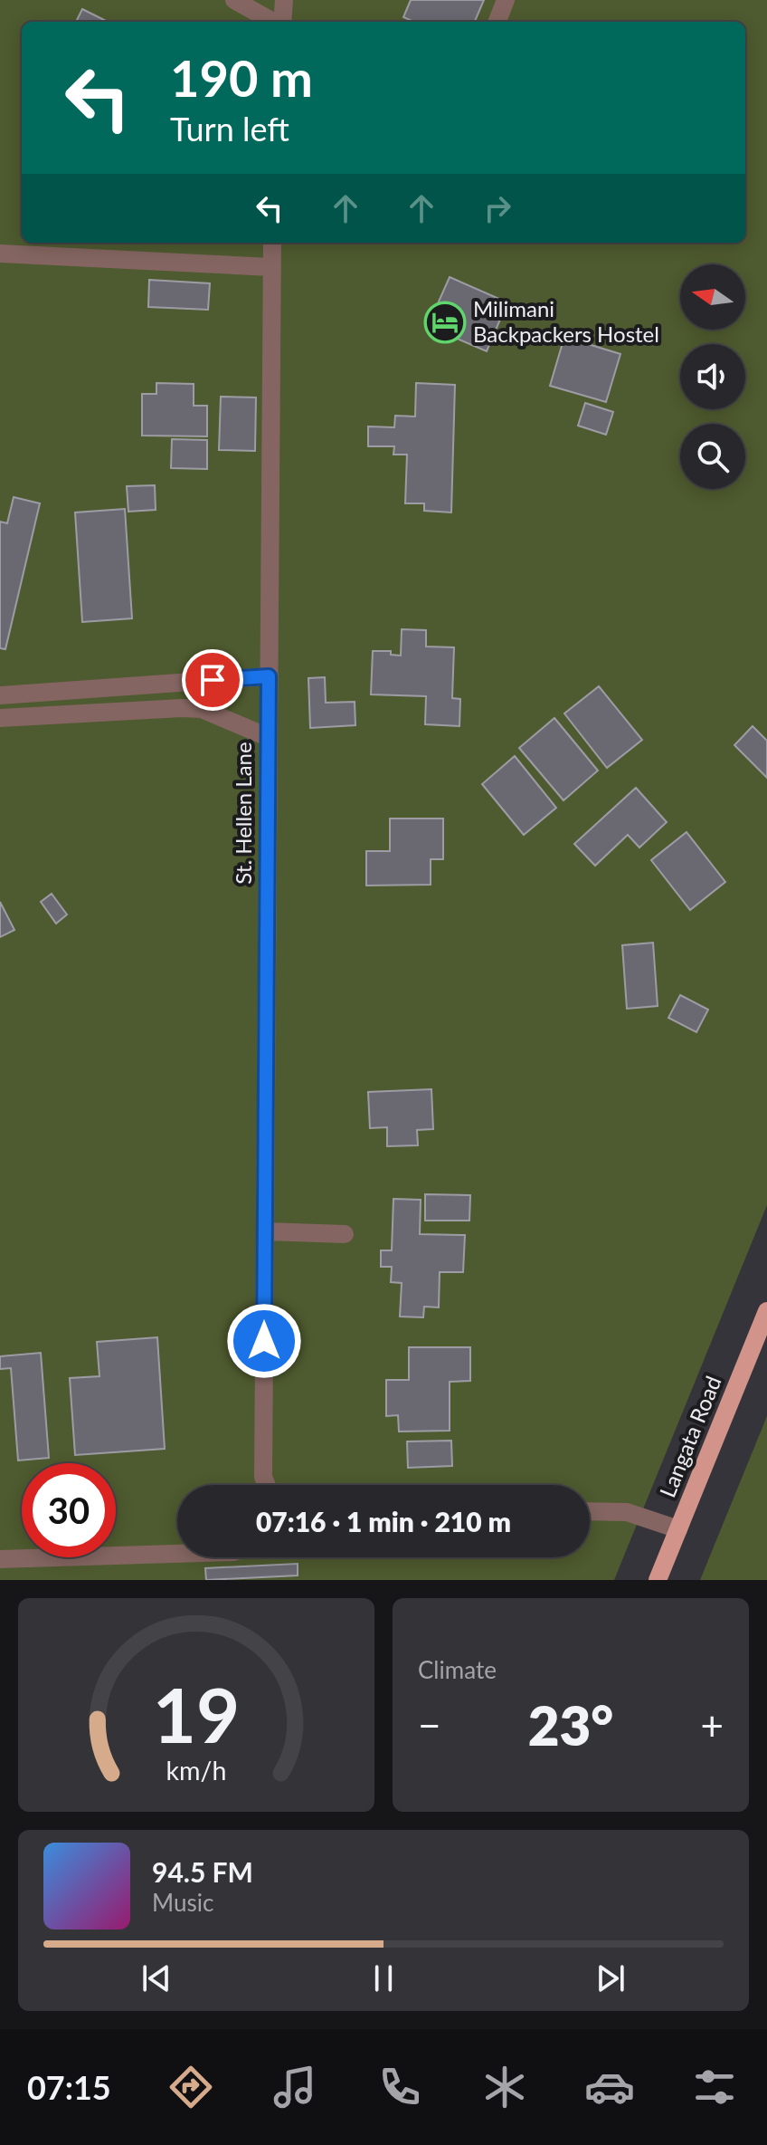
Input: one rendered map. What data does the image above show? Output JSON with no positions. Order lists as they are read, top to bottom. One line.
{"streets":{"main road":["Langata Road"],"street":["St. Hellen Lane"]},"places":{"hotel":["Milimani Backpackers Hostel"]},"north":"left","page":{"turn":["190 m","Turn left"],"limit":"30","trip":"07:16 · 1 min · 210 m","tile":"Climate","heat":["−","23°","+"],"song":["94.5 FM","Music"],"tabs":"07:15","gauge":["19","km/h"]}}
